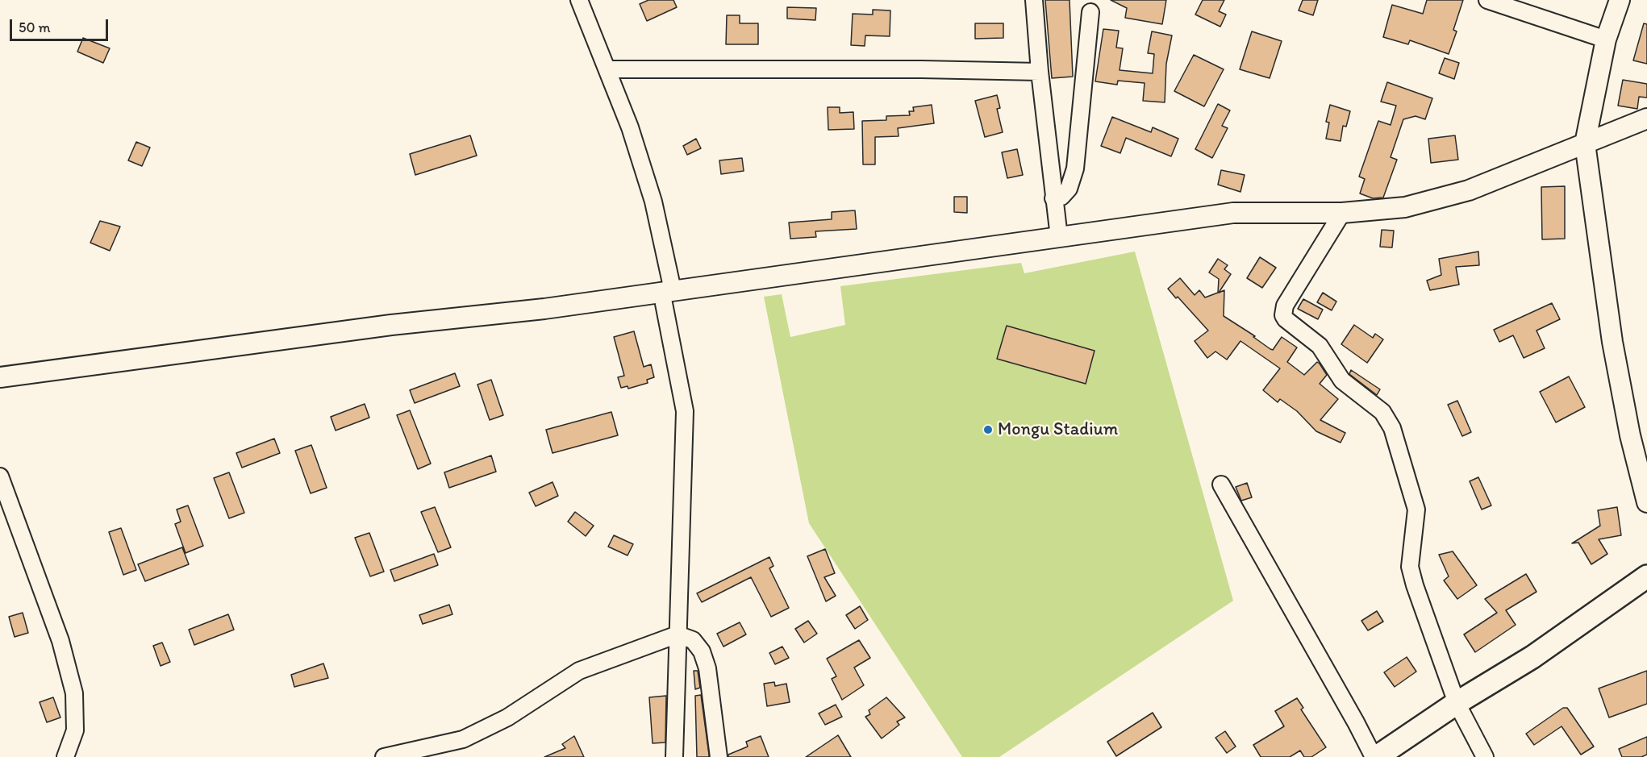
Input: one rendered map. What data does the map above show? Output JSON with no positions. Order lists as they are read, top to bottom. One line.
{"places":["Mongu Stadium"],"scale_bar":"50 m"}
